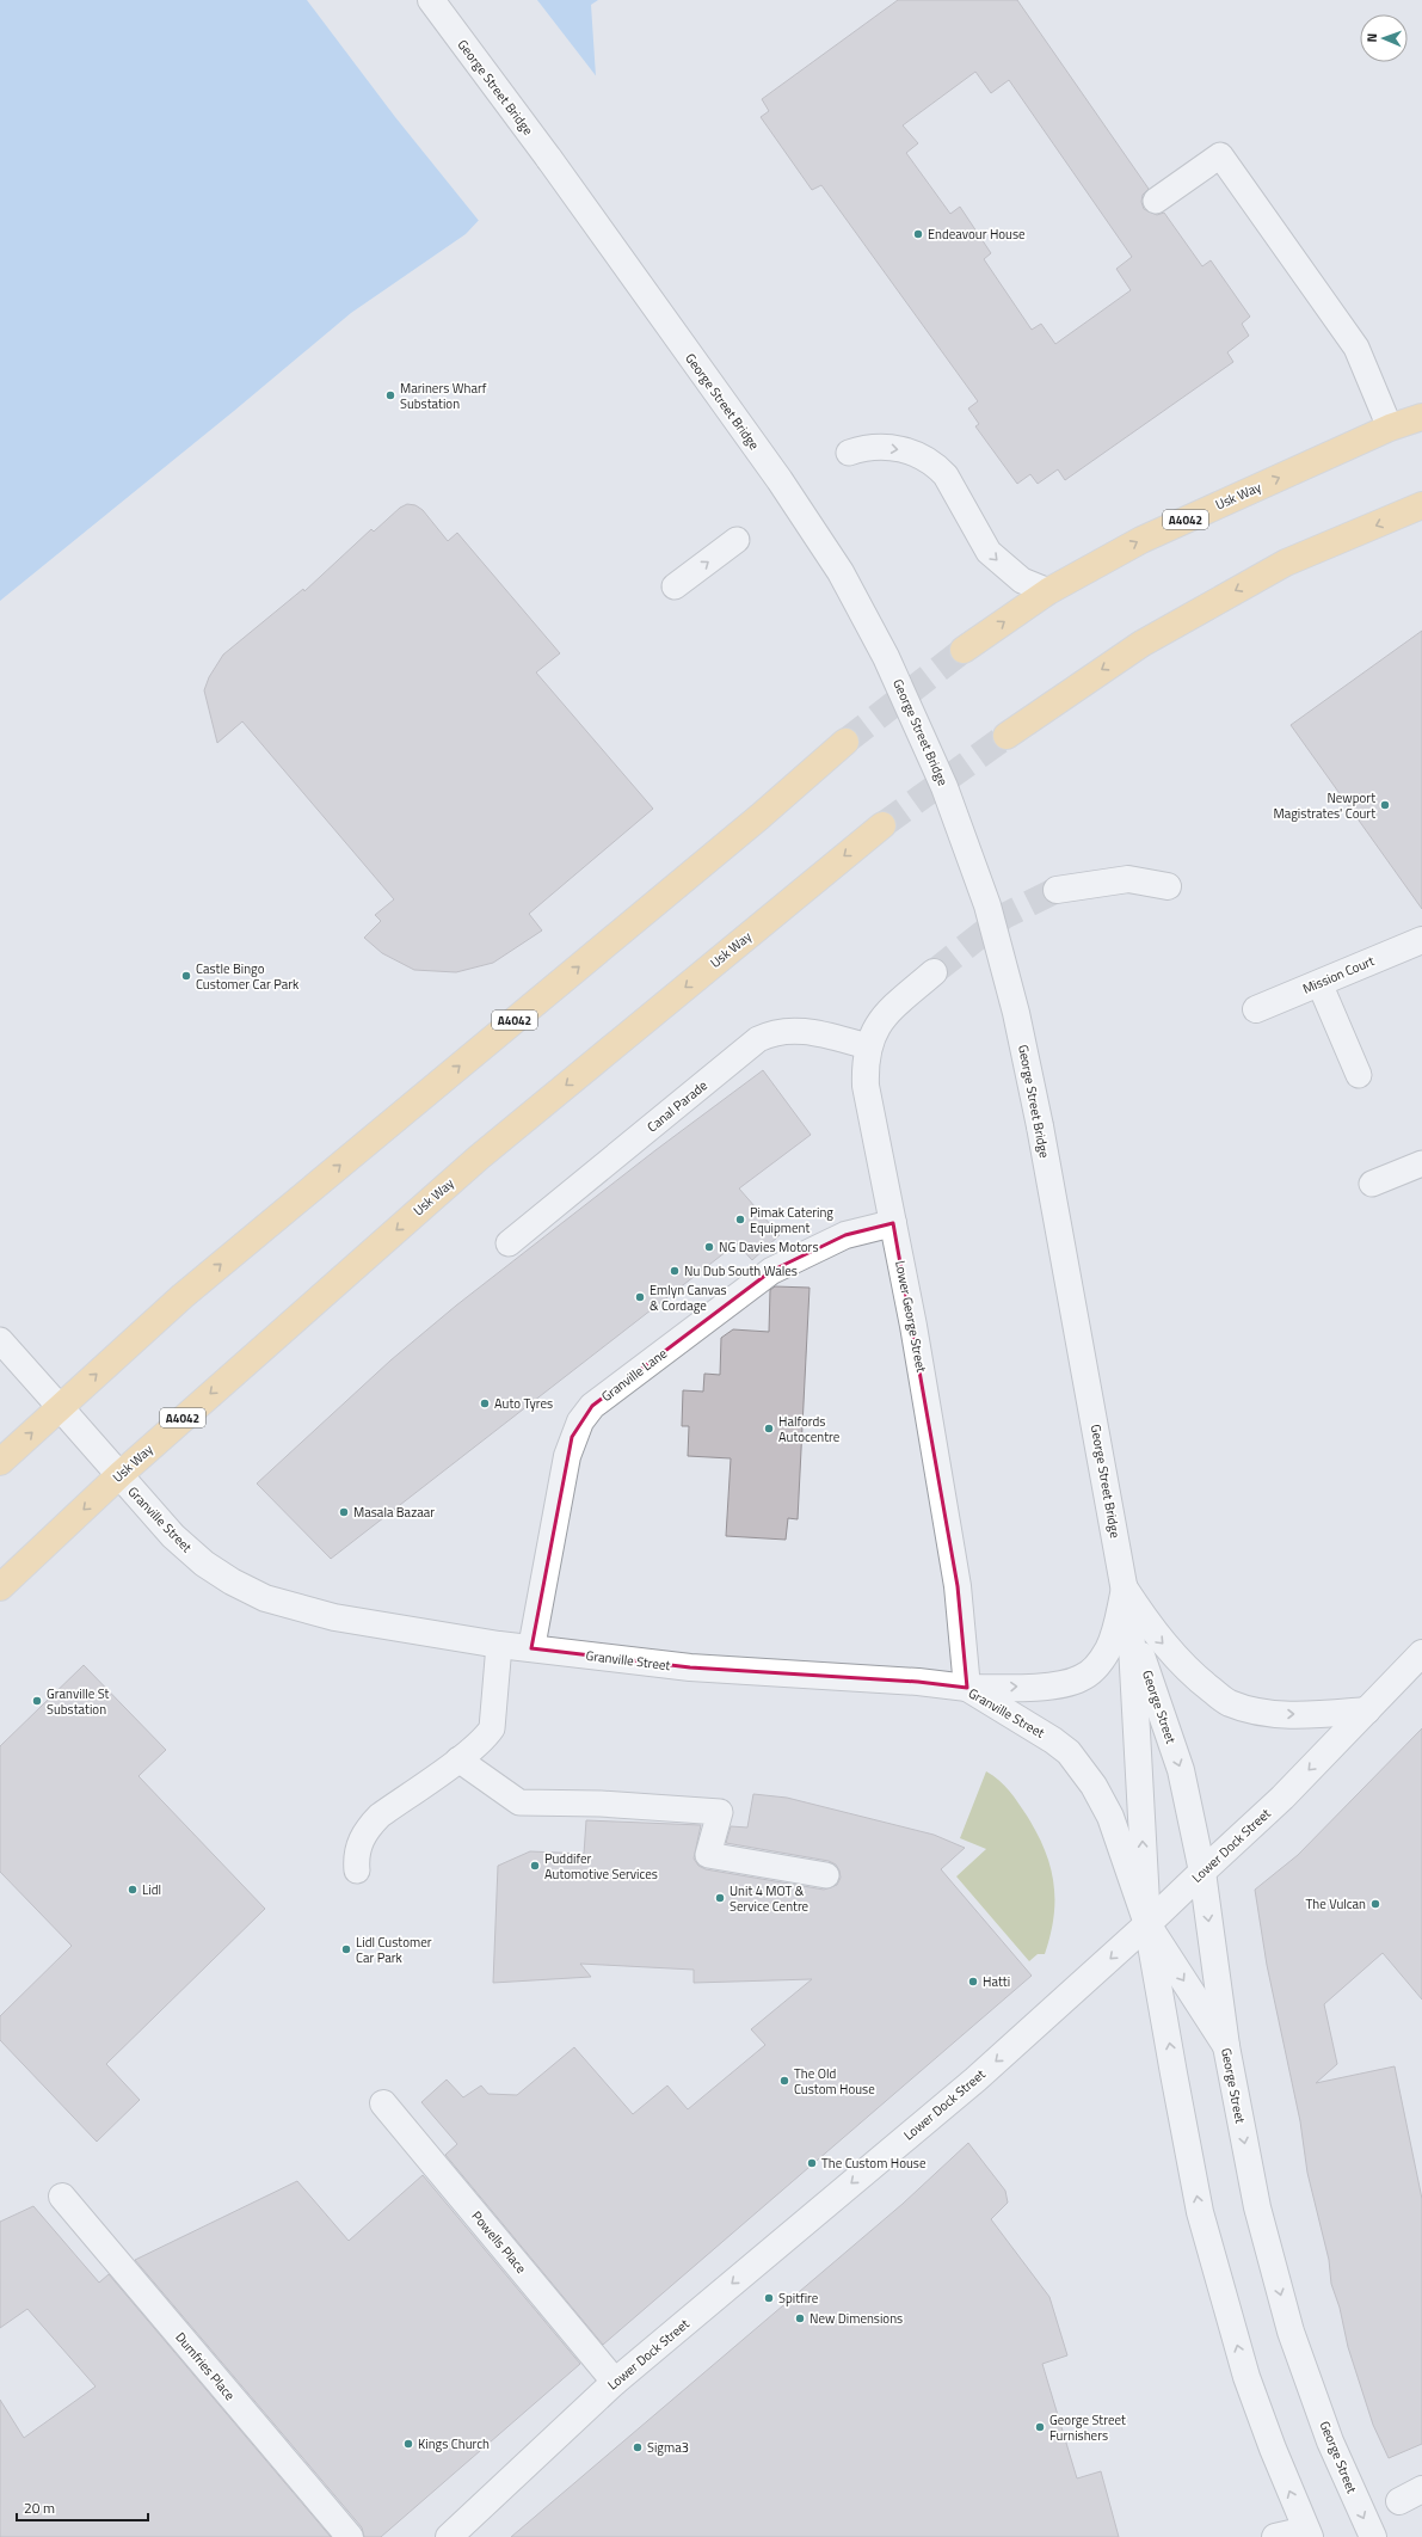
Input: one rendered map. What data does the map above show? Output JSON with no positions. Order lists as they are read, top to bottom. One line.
{"streets":{"main road":["Usk Way","A4042"],"street":["George Street Bridge","Mission Court","Lower George Street","Granville Lane","Granville Street","George Street","Lower Dock Street","Powells Place","Dumfries Place"],"lane":["Canal Parade"]},"crossings":[["George Street Bridge","George Street"],["Usk Way","Granville Street"],["A4042","Granville Street"],["Canal Parade","Lower George Street"],["Lower George Street","Granville Lane"],["Lower George Street","Granville Street"],["Granville Lane","Granville Street"],["Granville Street","George Street"],["Granville Street","Lower Dock Street"],["George Street","Lower Dock Street"],["Lower Dock Street","Powells Place"]],"one_way":["Lower Dock Street"],"places":["Endeavour House","Mariners Wharf Substation","Newport Magistrates' Court","Castle Bingo Customer Car Park","Pimak Catering Equipment","NG Davies Motors","Nu Dub South Wales","Emlyn Canvas & Cordage","Auto Tyres","Halfords Autocentre","Masala Bazaar","Granville St Substation","Puddifer Automotive Services","Lidl","Unit 4 MOT & Service Centre","The Vulcan","Lidl Customer Car Park","Hatti","The Old Custom House","The Custom House","Spitfire","New Dimensions","George Street Furnishers","Kings Church","Sigma3"],"scale_bar":"20 m","north":"left"}
